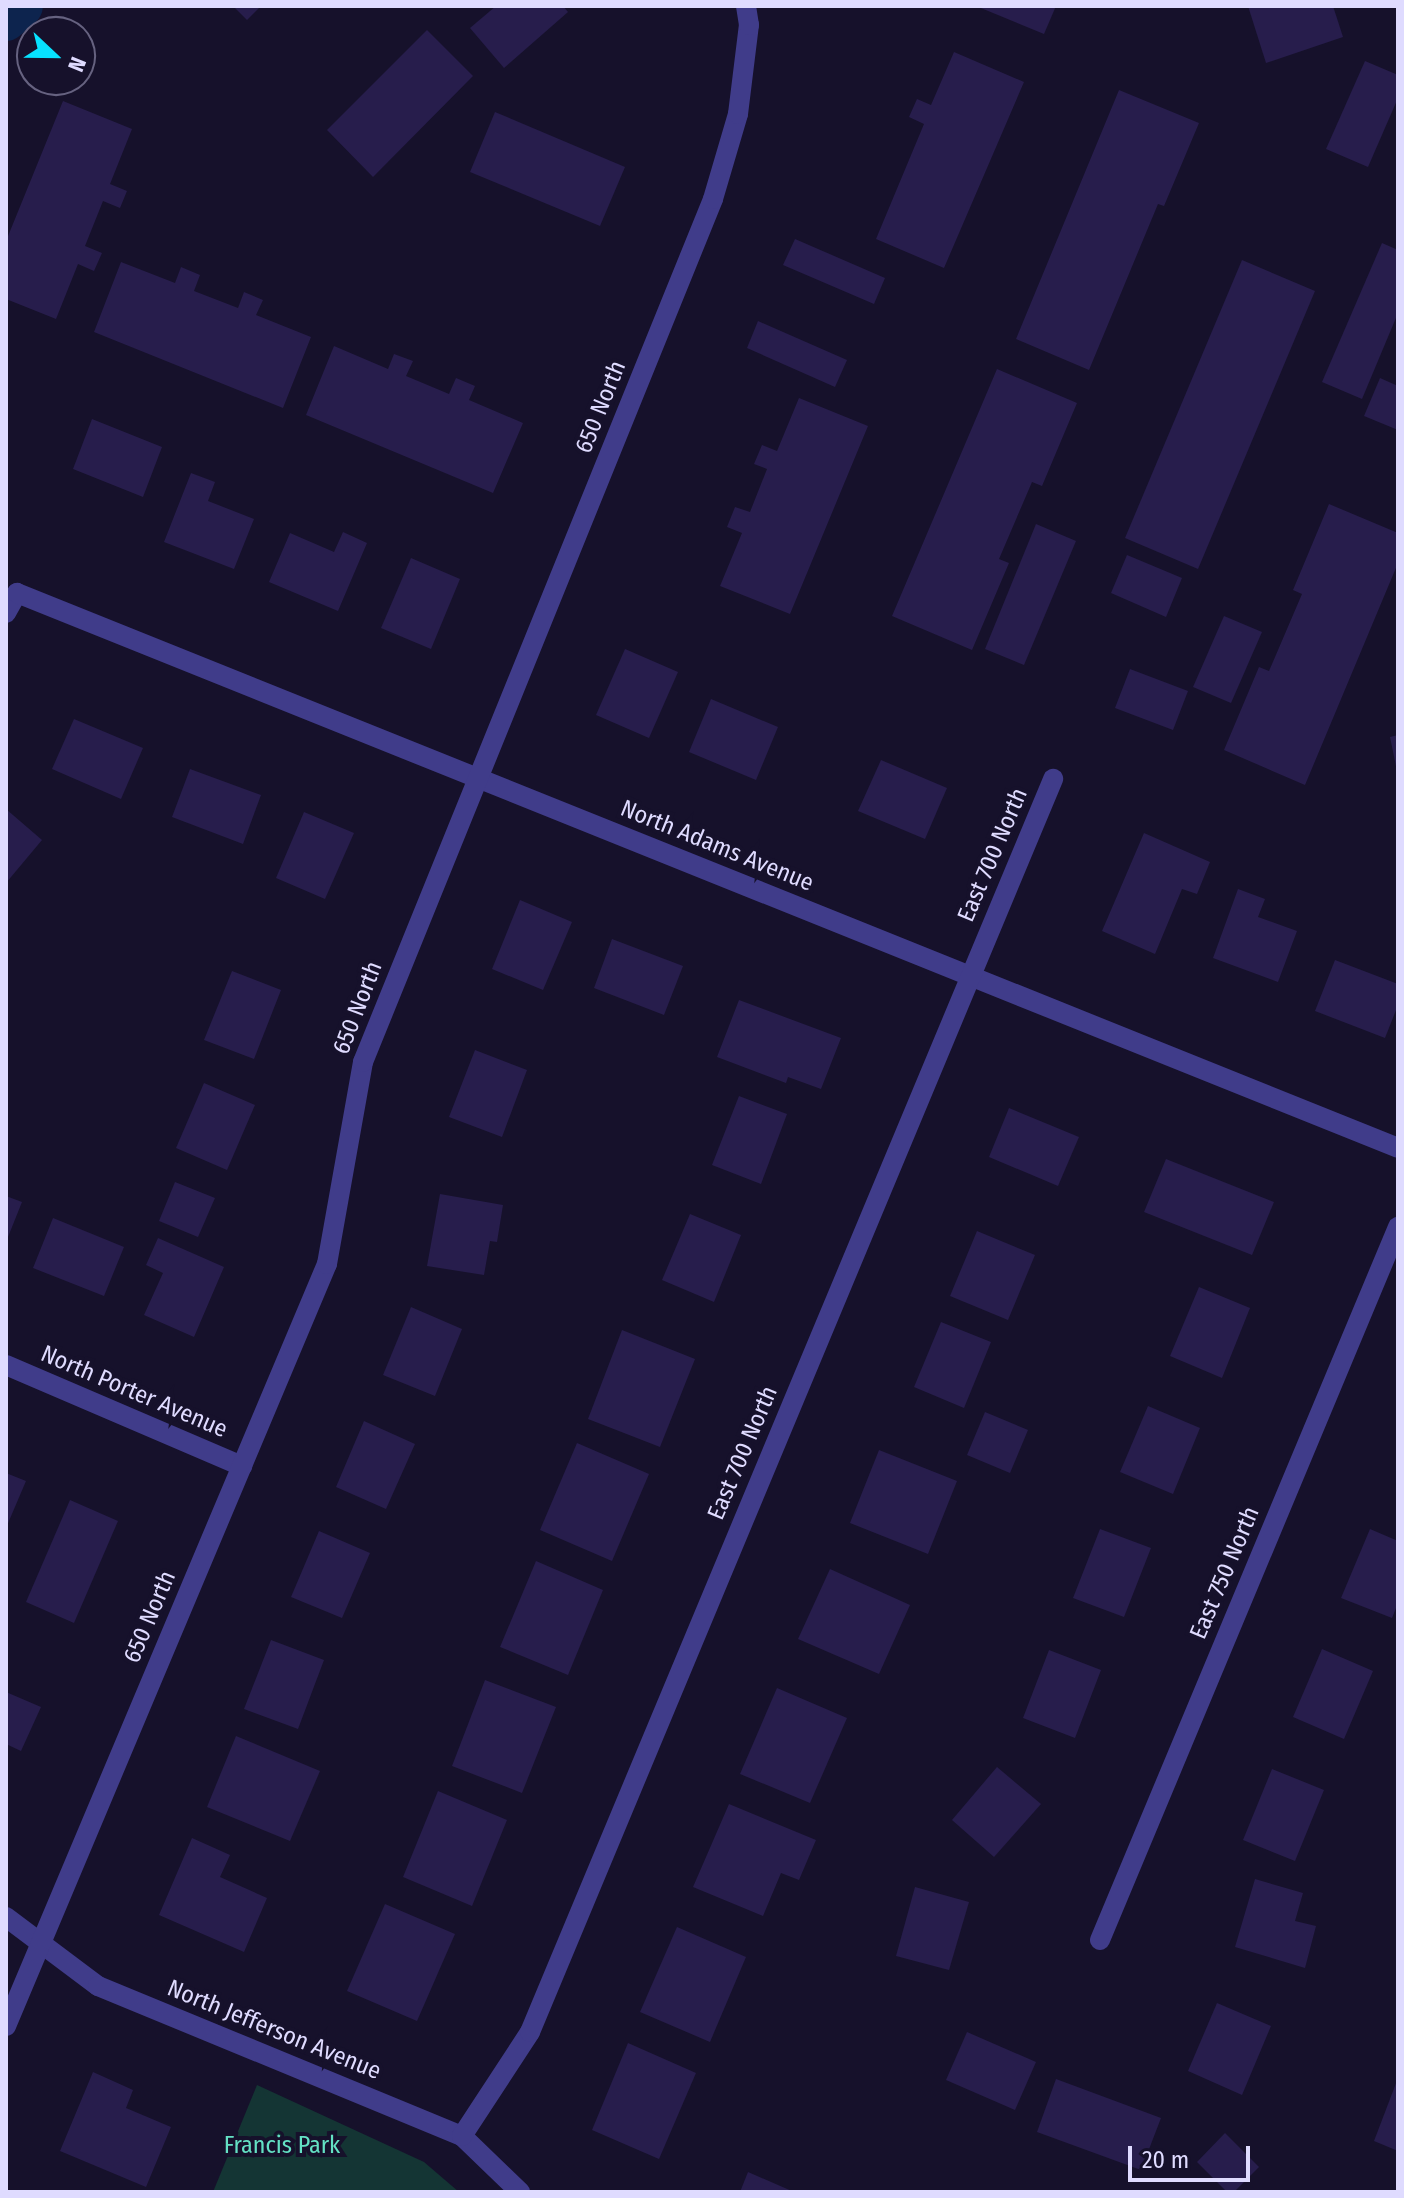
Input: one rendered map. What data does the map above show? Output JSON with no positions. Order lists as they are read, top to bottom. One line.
{"streets":{"street":["650 North","North Adams Avenue","East 700 North","North Porter Avenue","East 750 North","North Jefferson Avenue"]},"crossings":[["650 North","North Adams Avenue"],["650 North","North Porter Avenue"],["650 North","North Jefferson Avenue"],["North Adams Avenue","East 700 North"],["East 700 North","North Jefferson Avenue"]],"parks":["Francis Park"],"scale_bar":"20 m","north":"right"}
